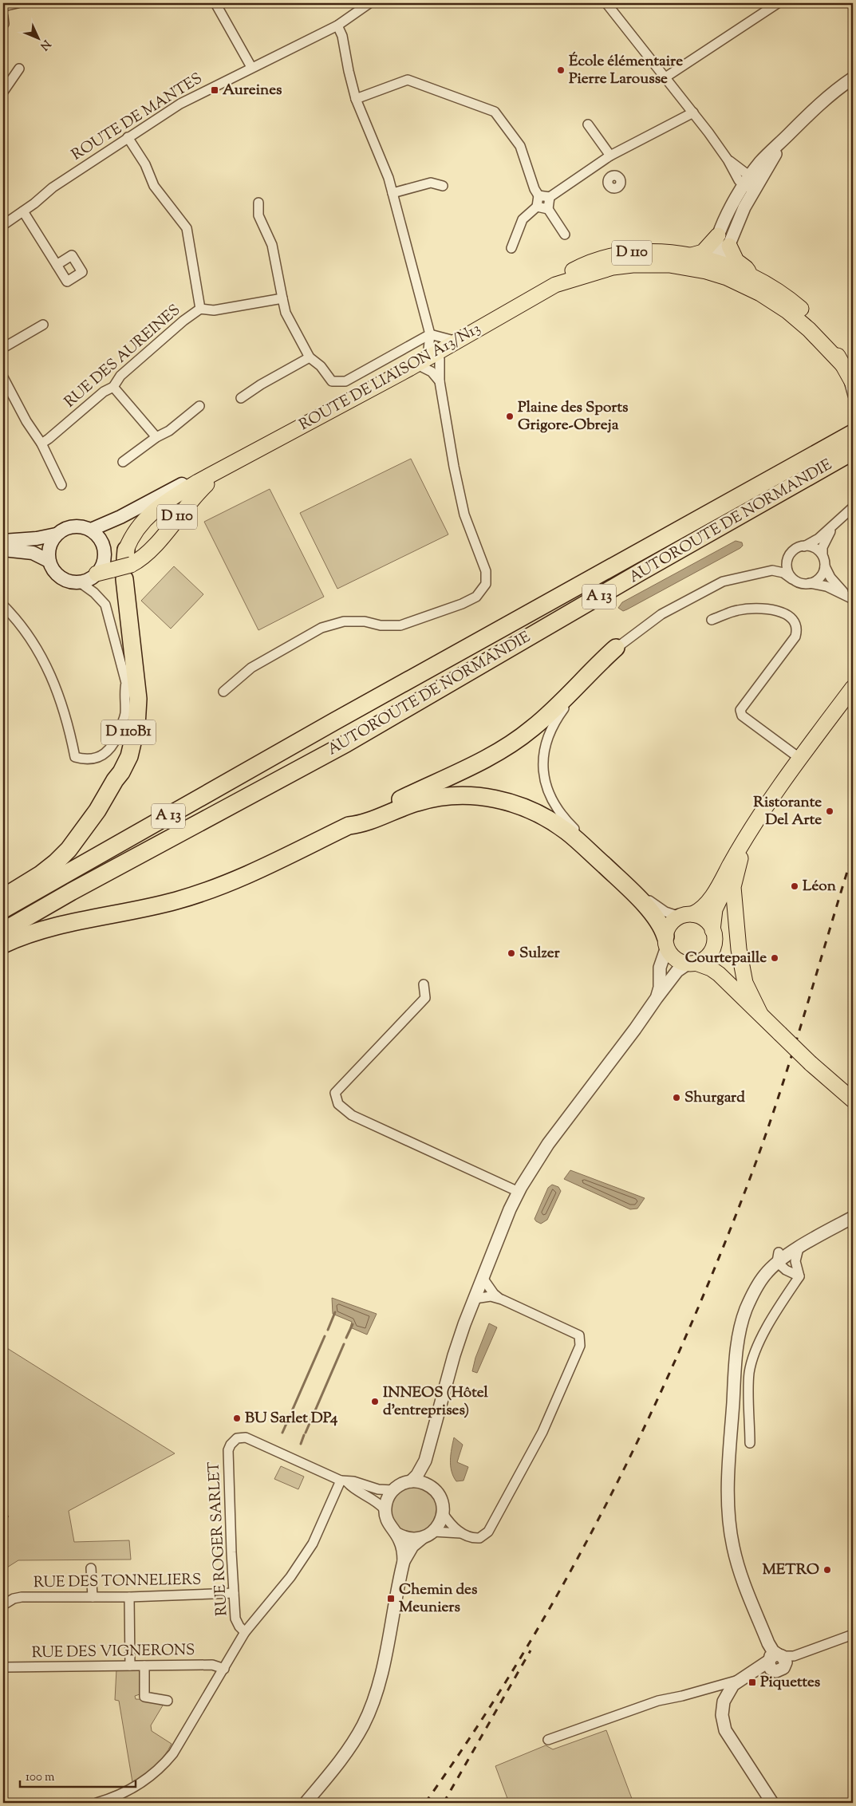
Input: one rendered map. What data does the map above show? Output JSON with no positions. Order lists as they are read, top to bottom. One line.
{"streets":{"highway":["AUTOROUTE DE NORMANDIE","A 13","D 110B1"],"main road":["D 110","ROUTE DE LIAISON A13/N13"],"street":["ROUTE DE MANTES","RUE DES AUREINES","RUE ROGER SARLET","RUE DES TONNELIERS","RUE DES VIGNERONS"]},"crossings":[["D 110","ROUTE DE LIAISON A13/N13"],["D 110","D 110B1"],["RUE ROGER SARLET","RUE DES TONNELIERS"]],"places":{"other":["École élémentaire Pierre Larousse","Plaine des Sports Grigore-Obreja","Ristorante Del Arte","Léon","Sulzer","Courtepaille","Shurgard","INNEOS (Hôtel d'entreprises)","BU Sarlet DP4","METRO"],"transit":["Aureines","Chemin des Meuniers","Piquettes"]},"scale_bar":"100 m","north":"bottom right"}
